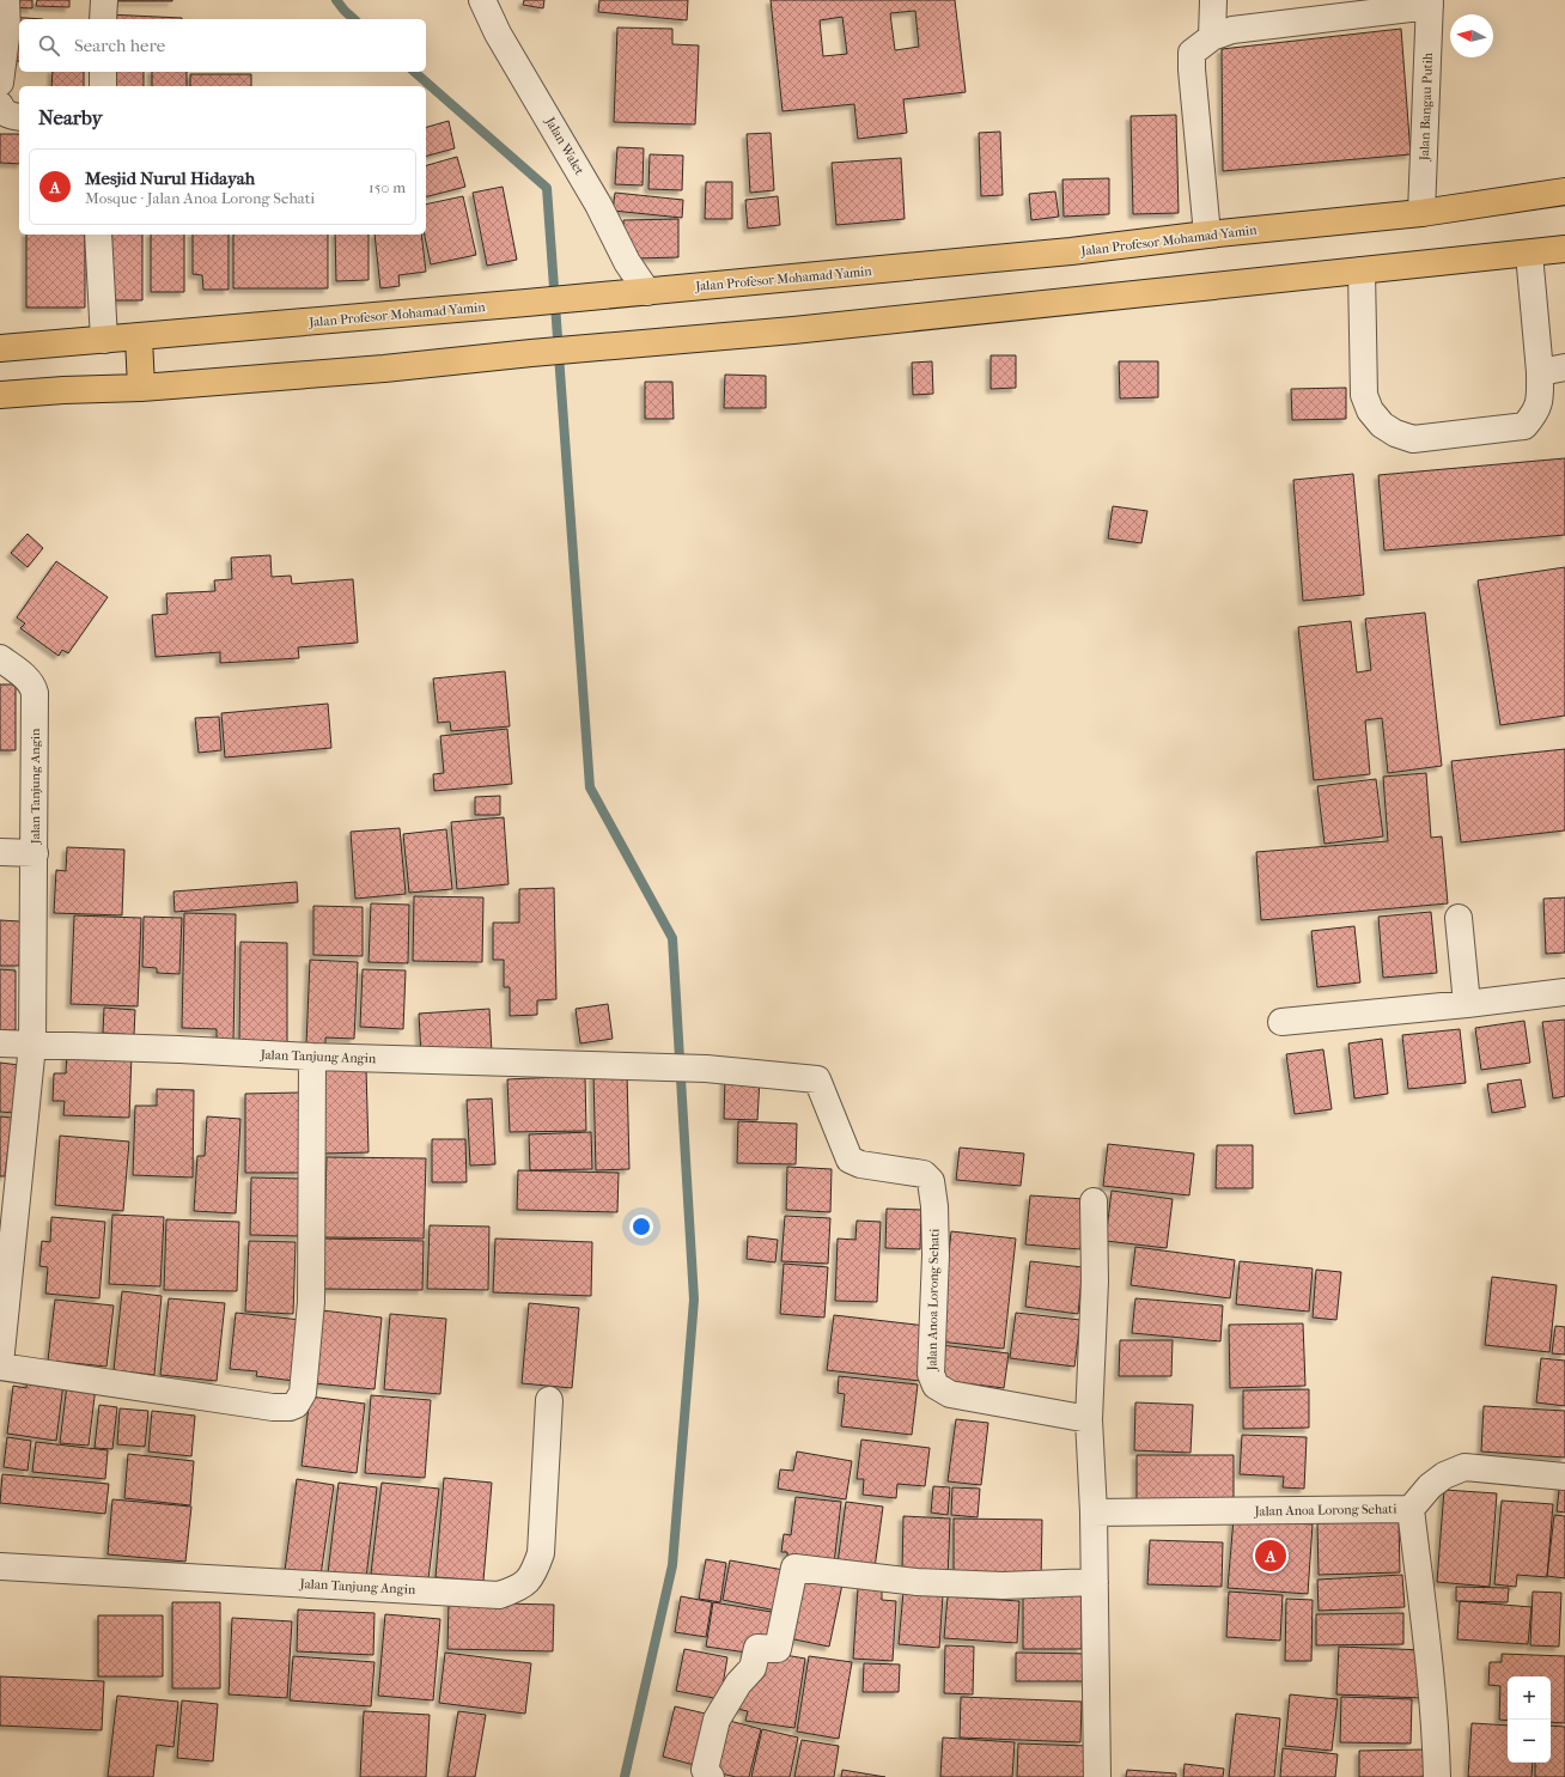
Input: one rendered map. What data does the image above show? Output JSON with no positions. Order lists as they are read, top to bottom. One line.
{"streets":{"main road":["Jalan Profesor Mohamad Yamin"],"street":["Jalan Bangau Putih","Jalan Walet","Jalan Tanjung Angin","Jalan Anoa Lorong Sehati"]},"crossings":[["Jalan Bangau Putih","Jalan Profesor Mohamad Yamin"],["Jalan Walet","Jalan Profesor Mohamad Yamin"],["Jalan Tanjung Angin","Jalan Anoa Lorong Sehati"]],"north":"left","page":{"search":"Search here","heading":"Nearby","list":[{"mark":"A","name":"Mesjid Nurul Hidayah","note":"Mosque · Jalan Anoa Lorong Sehati","value":"150 m"}],"pins":"A","map_buttons":["+","−"]}}
